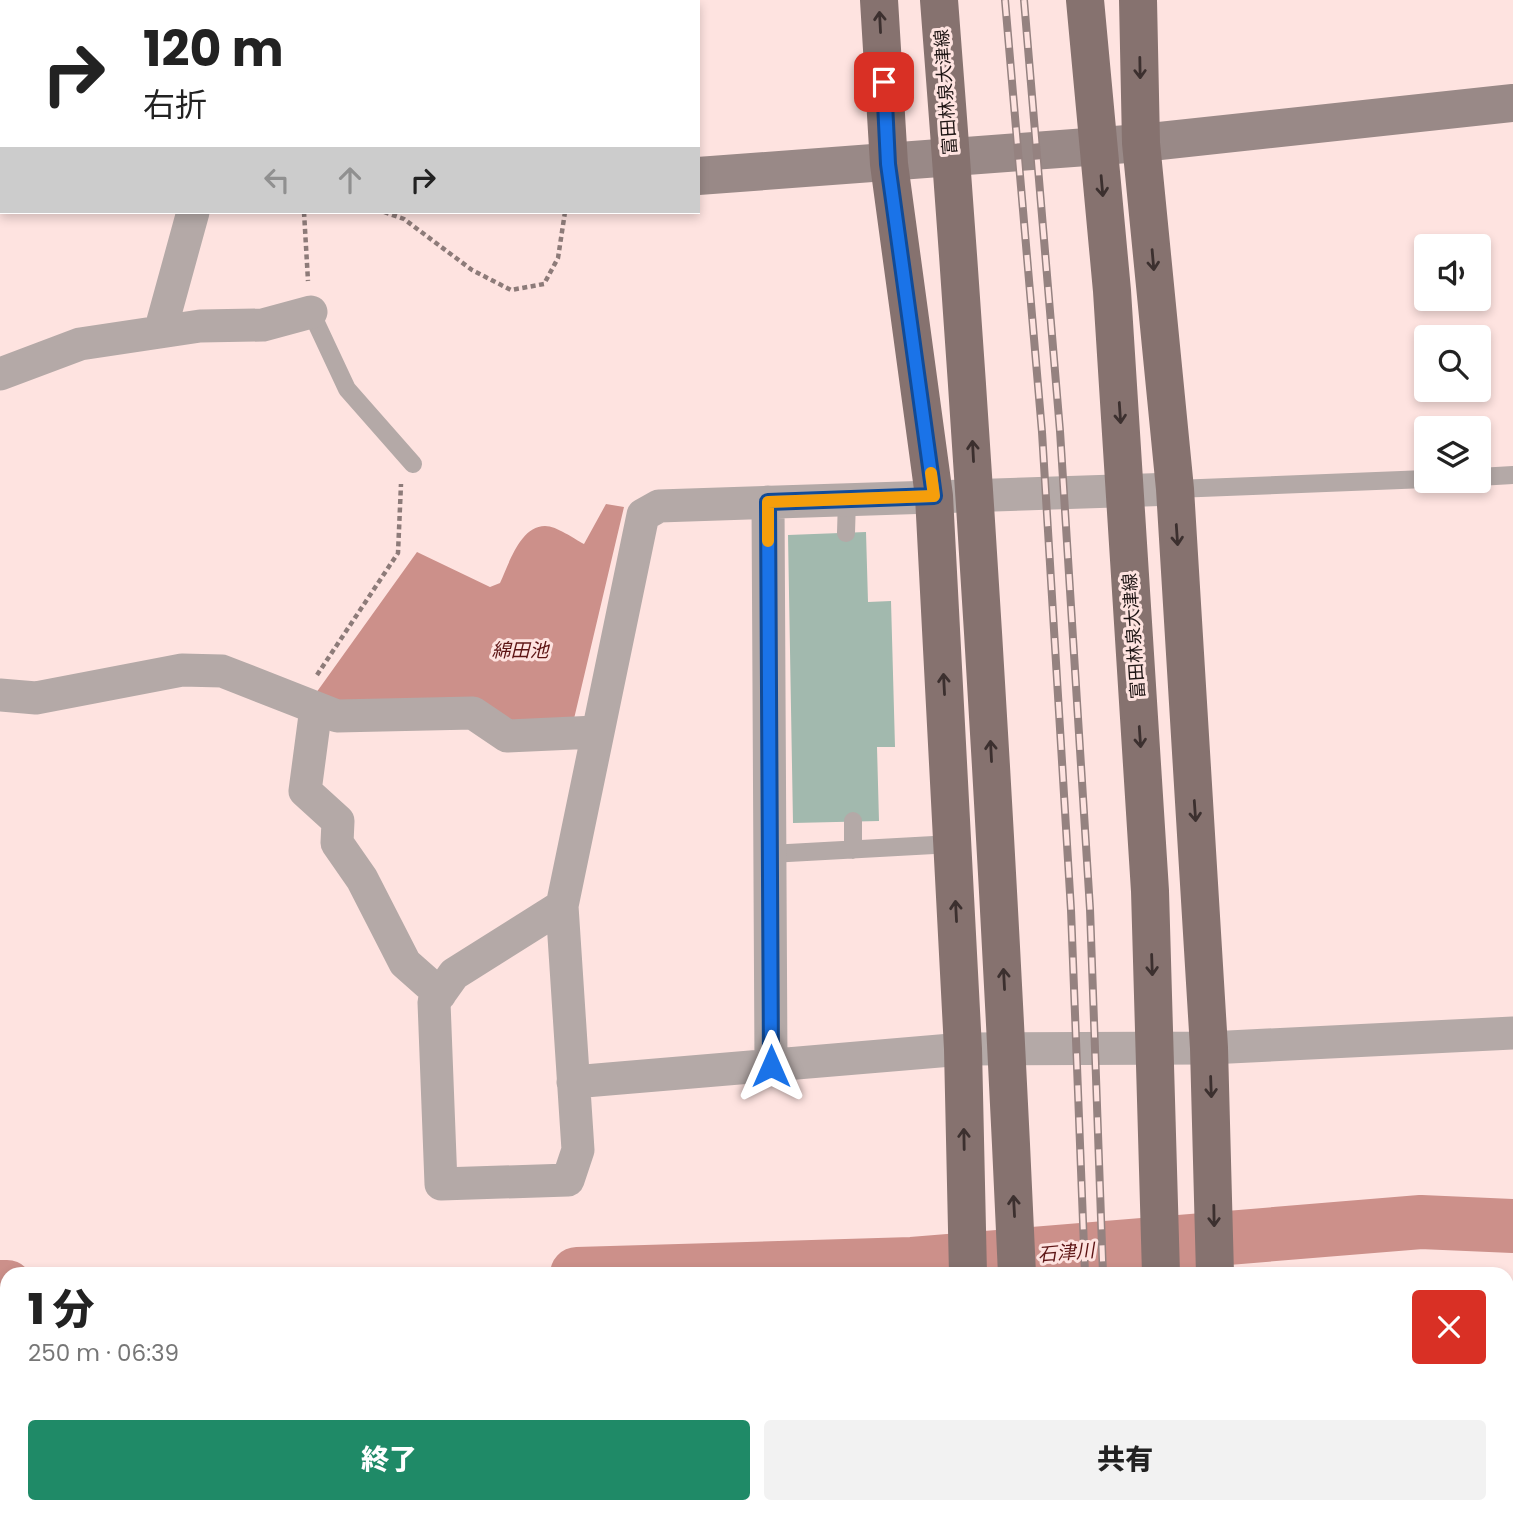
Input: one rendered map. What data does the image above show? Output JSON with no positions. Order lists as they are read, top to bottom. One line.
{"streets":{"main road":["富田林泉大津線"]},"water":["綿田池","石津川"],"page":{"turn":["120 m","右折"],"heading":["1 分","250 m · 06:39"],"buttons":["終了","共有"]}}
